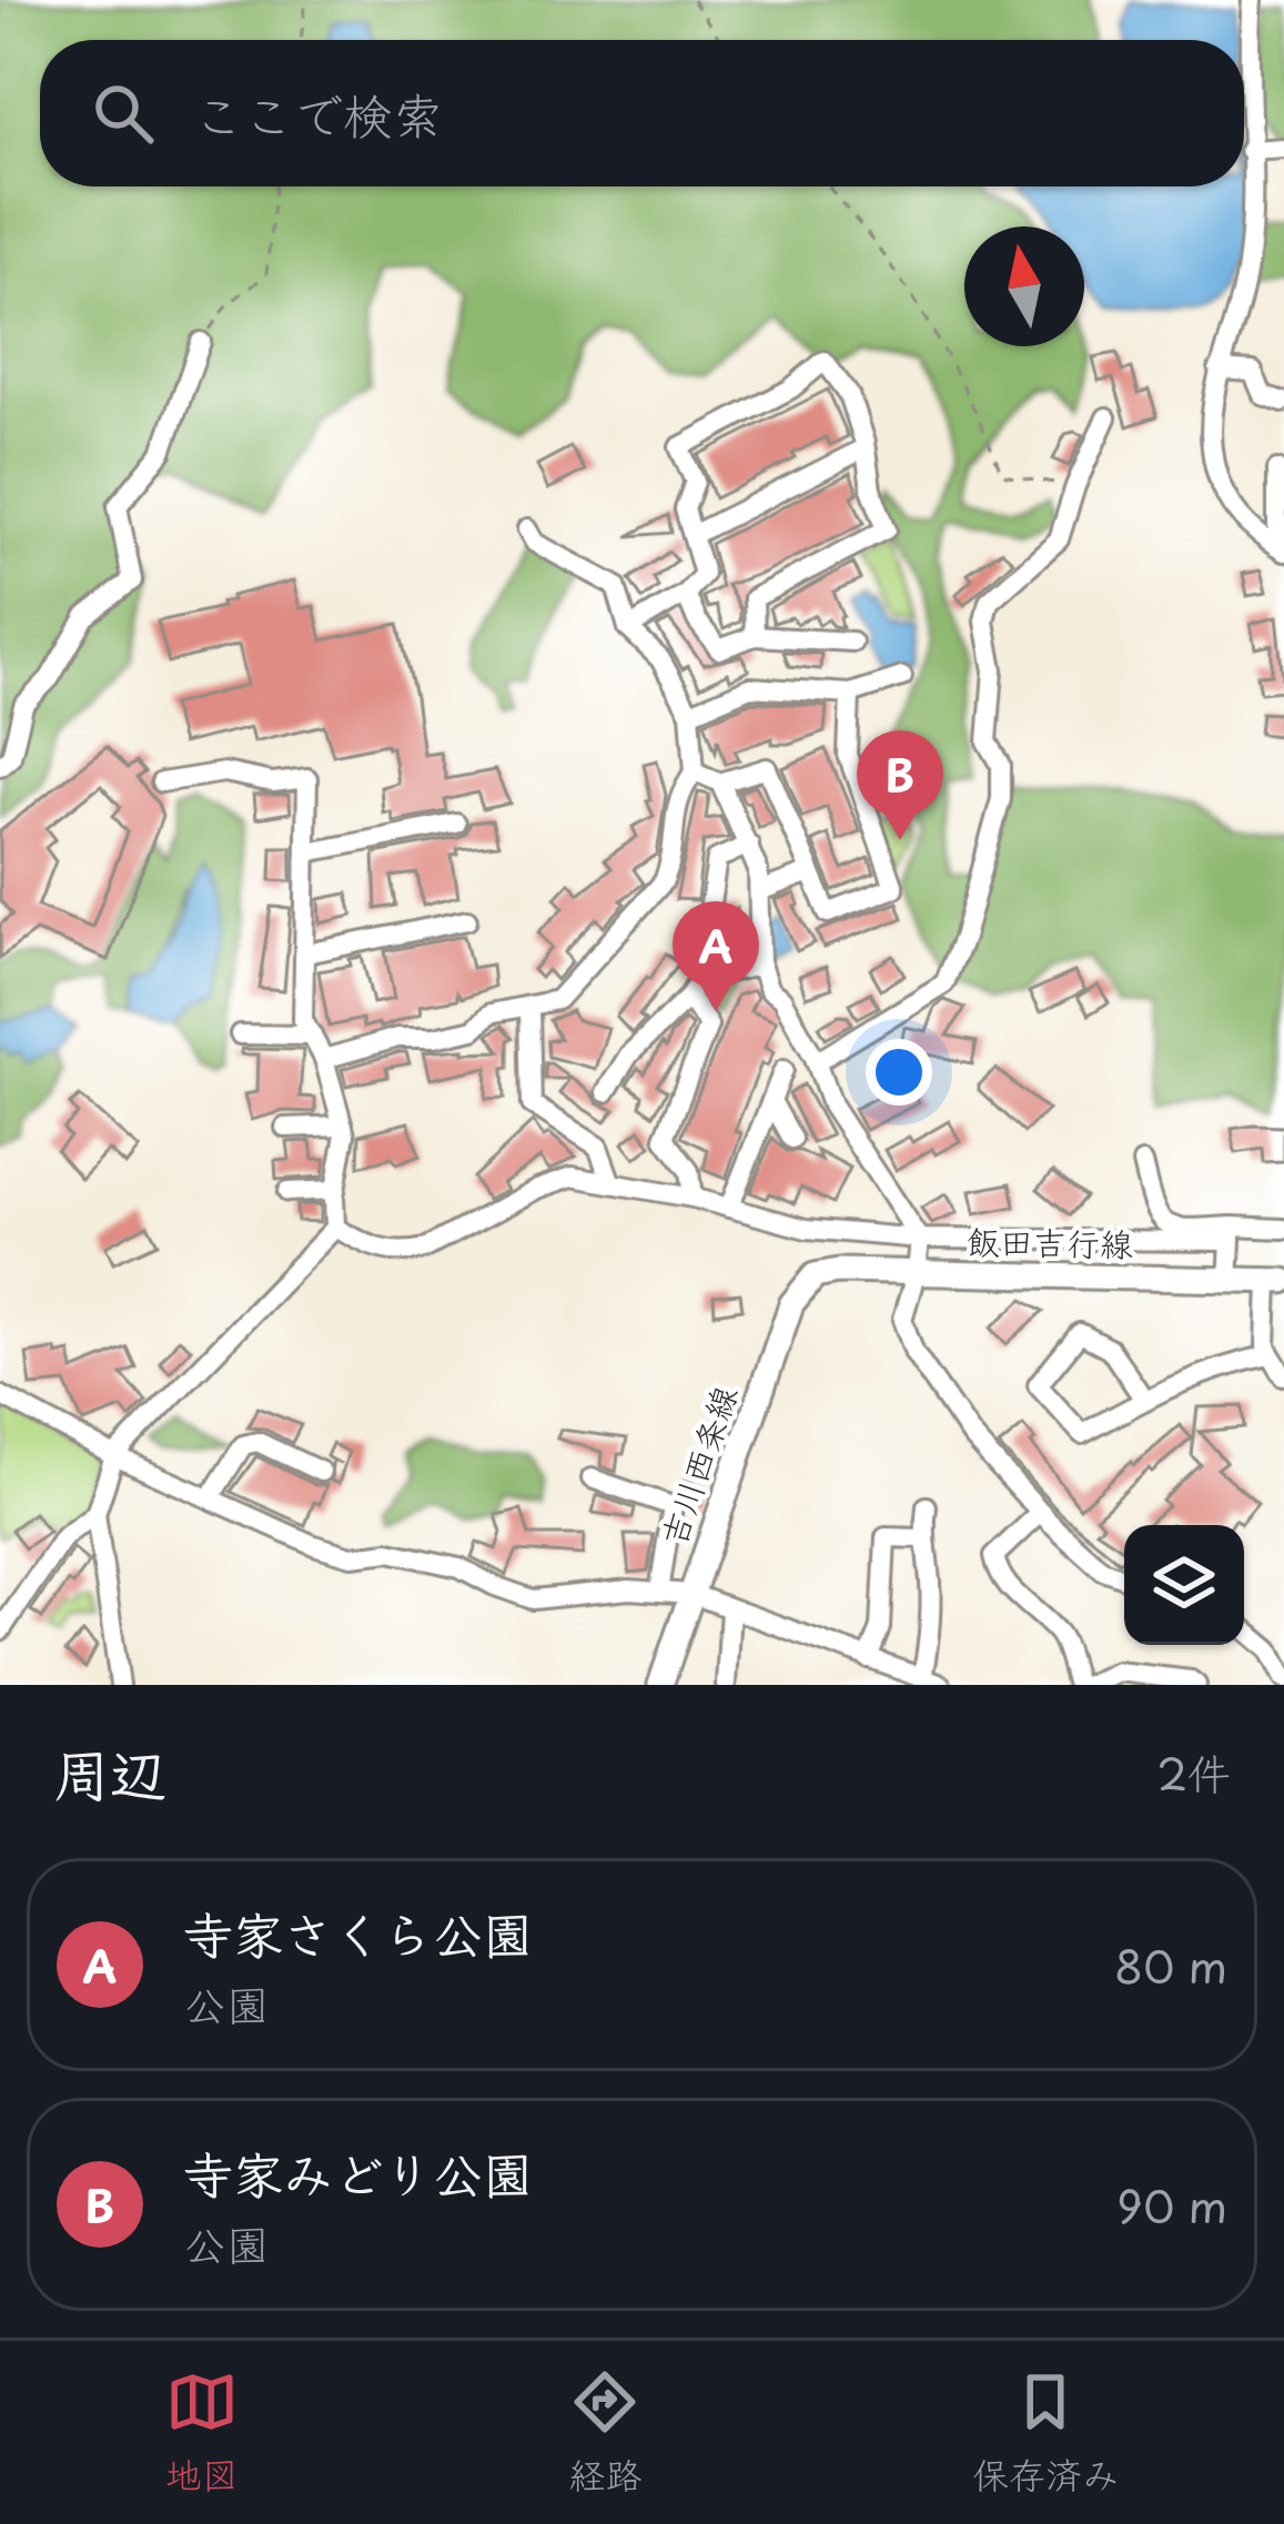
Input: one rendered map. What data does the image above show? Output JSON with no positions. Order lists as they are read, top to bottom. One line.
{"streets":{"main road":["飯田吉行線","吉川西条線"]},"crossings":[["飯田吉行線","吉川西条線"]],"north":"top","page":{"search":"ここで検索","pins":["B","A"],"heading":["周辺","2件"],"list":[{"mark":"A","name":"寺家さくら公園","note":"公園","value":"80 m"},{"mark":"B","name":"寺家みどり公園","note":"公園","value":"90 m"}],"nav":["地図","経路","保存済み"]}}
